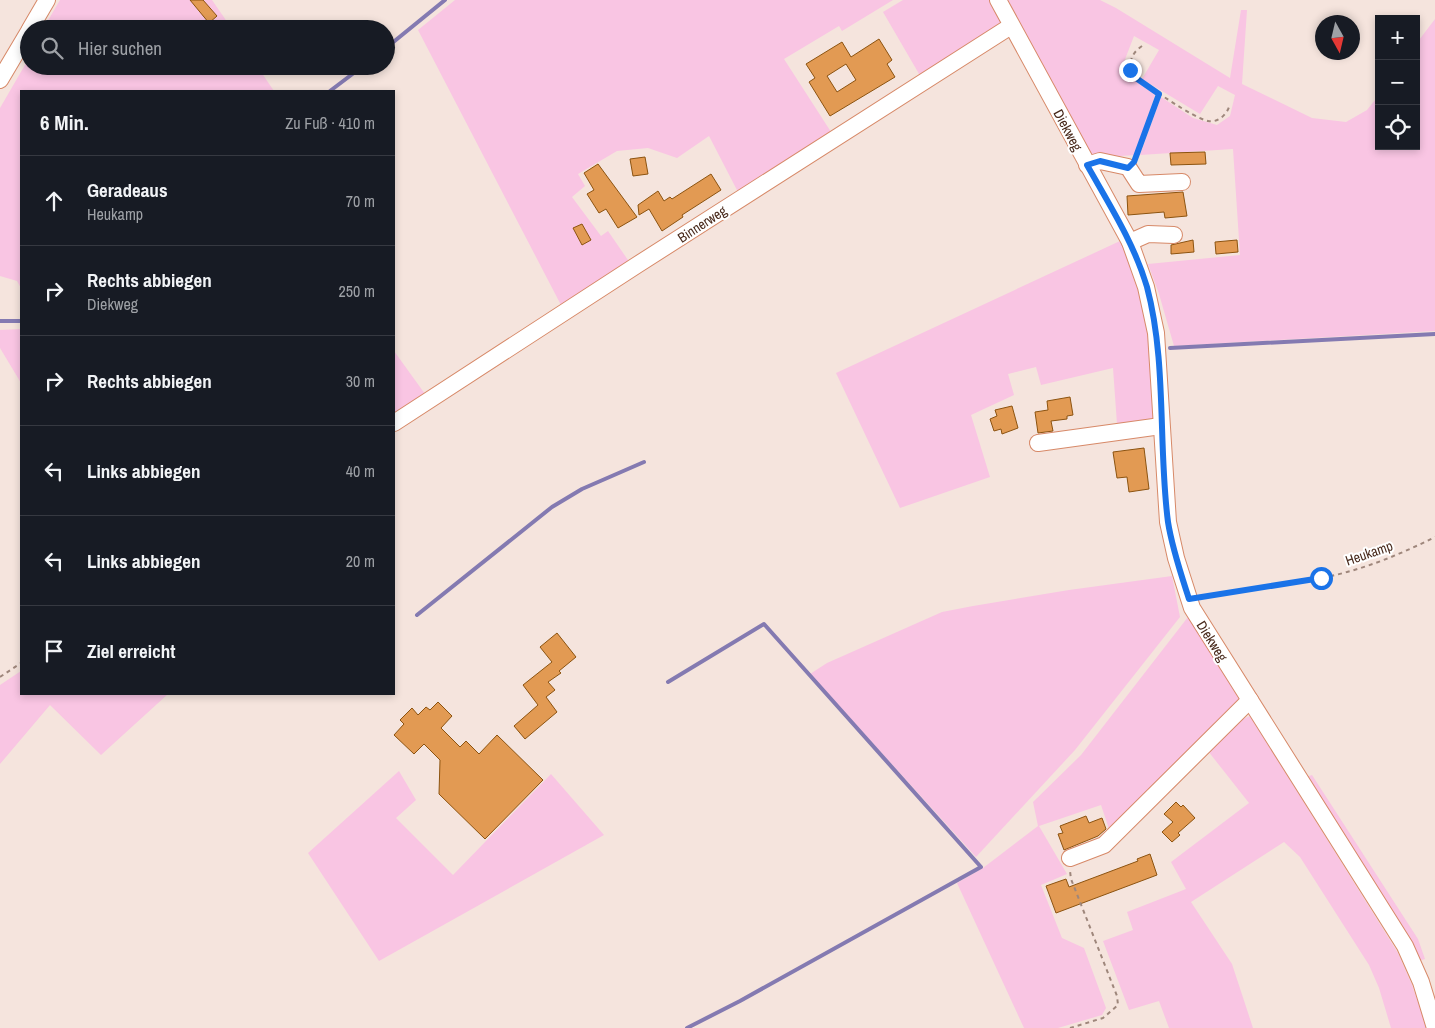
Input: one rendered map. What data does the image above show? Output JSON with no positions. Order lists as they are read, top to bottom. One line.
{"streets":{"street":["Diekweg","Binnerweg"],"path":["Heukamp"]},"crossings":[["Diekweg","Binnerweg"],["Diekweg","Heukamp"]],"north":"bottom","page":{"map_buttons":["+","−"],"search":"Hier suchen","heading":["6 Min.","Zu Fuß · 410 m"],"list":[["Geradeaus","Heukamp","70 m"],["Rechts abbiegen","Diekweg","250 m"],["Rechts abbiegen","30 m"],["Links abbiegen","40 m"],["Links abbiegen","20 m"],"Ziel erreicht"]}}
